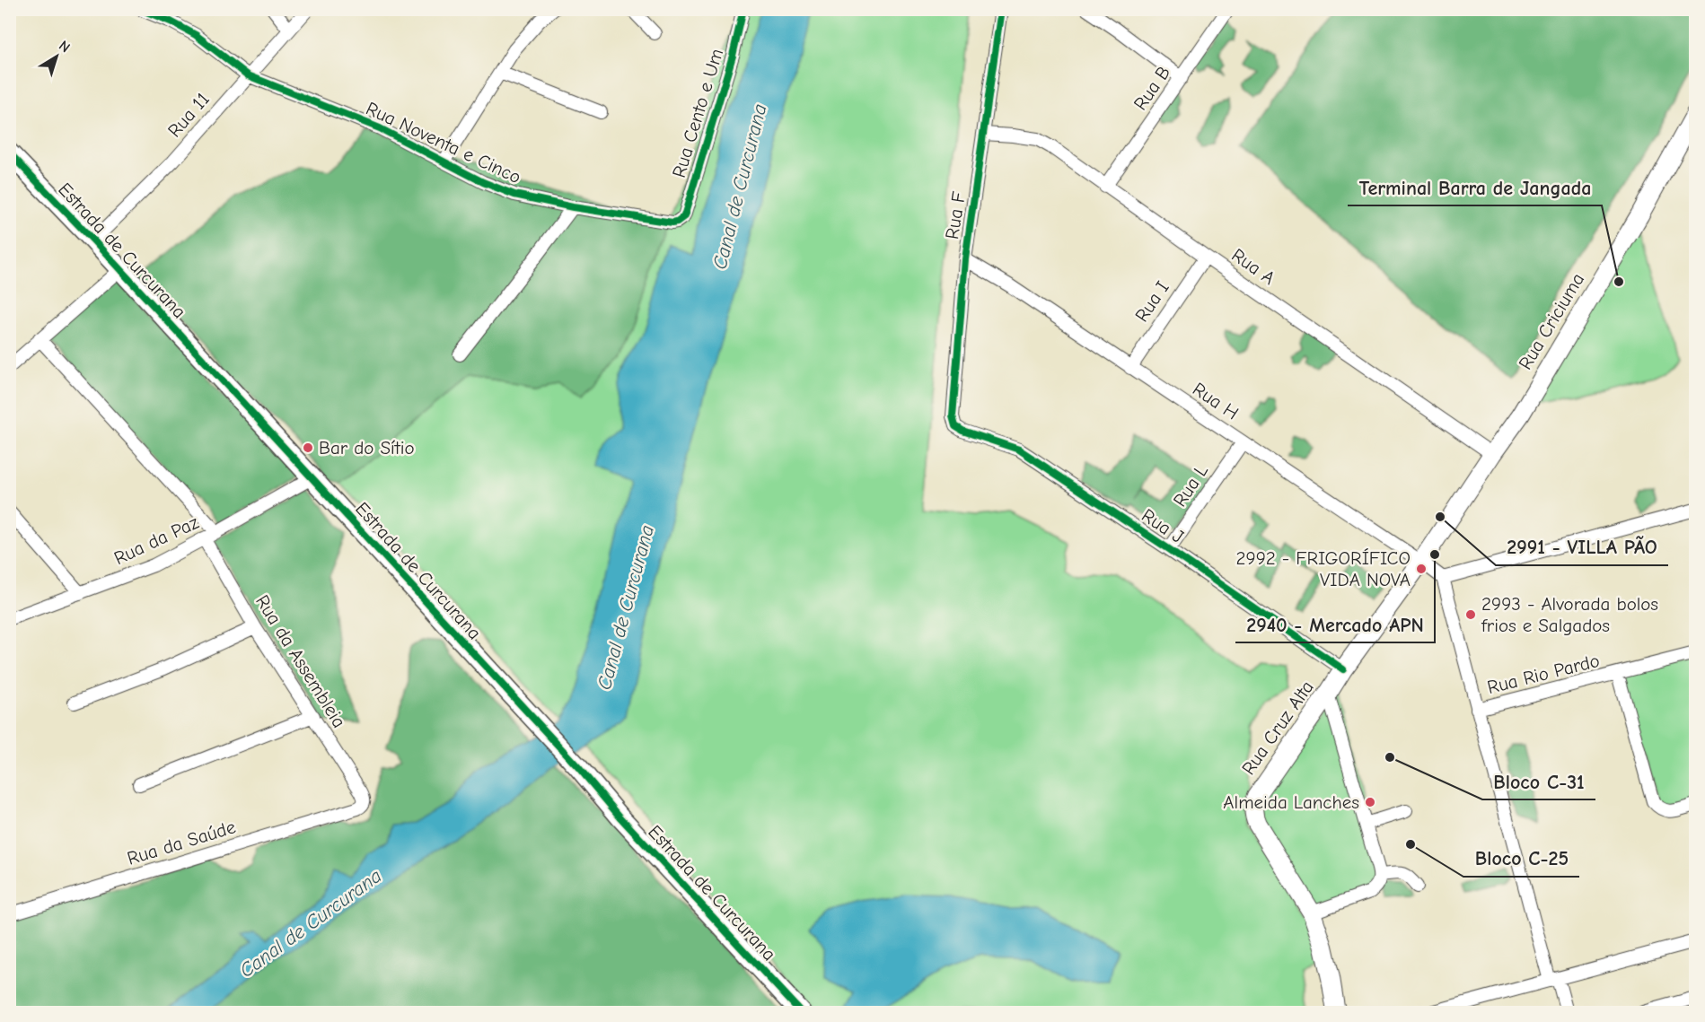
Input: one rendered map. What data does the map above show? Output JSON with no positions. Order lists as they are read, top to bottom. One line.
{"streets":{"main road":["Estrada de Curcurana","Rua Criciuma","Rua Cruz Alta"],"street":["Rua B","Rua Cento e Um","Rua 11","Rua Noventa e Cinco","Rua F","Rua A","Rua I","Rua H","Rua L","Rua J","Rua da Paz","Rua da Assembleia","Rua Rio Pardo","Rua da Saúde"]},"crossings":[["Rua B","Rua A"],["Rua Cento e Um","Rua Noventa e Cinco"],["Rua 11","Rua Noventa e Cinco"],["Rua 11","Estrada de Curcurana"],["Rua F","Rua A"],["Rua F","Rua H"],["Rua F","Rua J"],["Estrada de Curcurana","Rua da Paz"],["Rua A","Rua I"],["Rua A","Rua Criciuma"],["Rua I","Rua H"],["Rua Criciuma","Rua Cruz Alta"],["Rua H","Rua L"],["Rua H","Rua Cruz Alta"],["Rua L","Rua J"],["Rua J","Rua Cruz Alta"],["Rua da Paz","Rua da Assembleia"],["Rua da Assembleia","Rua da Saúde"]],"water":["Canal de Curcurana"],"places":["Terminal Barra de Jangada","Bar do Sítio","2991 - VILLA PÃO","2940 - Mercado APN","2992 - FRIGORÍFICO VIDA NOVA","2993 - Alvorada bolos frios e Salgados","Bloco C-31","Almeida Lanches","Bloco C-25"],"north":"top right"}
